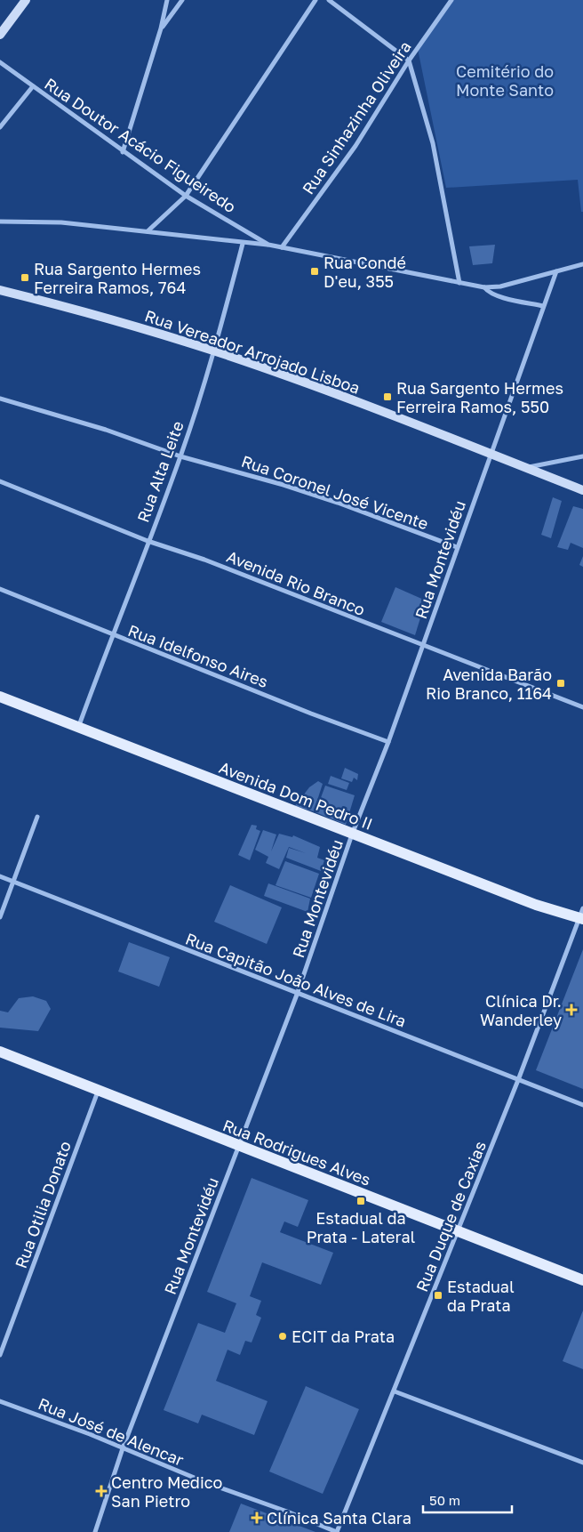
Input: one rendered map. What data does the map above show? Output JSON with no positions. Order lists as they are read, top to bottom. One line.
{"streets":{"main road":["Rua Vereador Arrojado Lisboa","Avenida Dom Pedro II","Rua Rodrigues Alves"],"street":["Rua Sinhazinha Oliveira","Rua Doutor Acácio Figueiredo","Rua Alta Leite","Rua Coronel José Vicente","Rua Montevidéu","Avenida Rio Branco","Rua Idelfonso Aires","Rua Capitão João Alves de Lira","Rua Otilia Donato","Rua Duque de Caxias","Rua José de Alencar"]},"crossings":[["Rua Sinhazinha Oliveira","Rua Doutor Acácio Figueiredo"],["Rua Doutor Acácio Figueiredo","Rua Montevidéu"],["Rua Vereador Arrojado Lisboa","Rua Alta Leite"],["Rua Vereador Arrojado Lisboa","Rua Montevidéu"],["Rua Alta Leite","Rua Coronel José Vicente"],["Rua Alta Leite","Avenida Rio Branco"],["Rua Alta Leite","Rua Idelfonso Aires"],["Rua Alta Leite","Avenida Dom Pedro II"],["Rua Coronel José Vicente","Rua Montevidéu"],["Rua Montevidéu","Avenida Rio Branco"],["Rua Montevidéu","Rua Idelfonso Aires"],["Rua Montevidéu","Avenida Dom Pedro II"],["Rua Montevidéu","Rua Capitão João Alves de Lira"],["Rua Montevidéu","Rua Rodrigues Alves"],["Rua Montevidéu","Rua José de Alencar"],["Avenida Dom Pedro II","Rua Duque de Caxias"],["Rua Capitão João Alves de Lira","Rua Duque de Caxias"],["Rua Rodrigues Alves","Rua Otilia Donato"],["Rua Rodrigues Alves","Rua Duque de Caxias"],["Rua Duque de Caxias","Rua José de Alencar"]],"parks":["Cemitério do Monte Santo"],"places":{"transit":["Rua Condé D'eu, 355","Rua Sargento Hermes Ferreira Ramos, 764","Rua Sargento Hermes Ferreira Ramos, 550","Avenida Barão Rio Branco, 1164","Estadual da Prata - Lateral","Estadual da Prata"],"health":["Clínica Dr. Wanderley","Centro Medico San Pietro","Clínica Santa Clara"],"other":["ECIT da Prata"]},"scale_bar":"50 m"}
